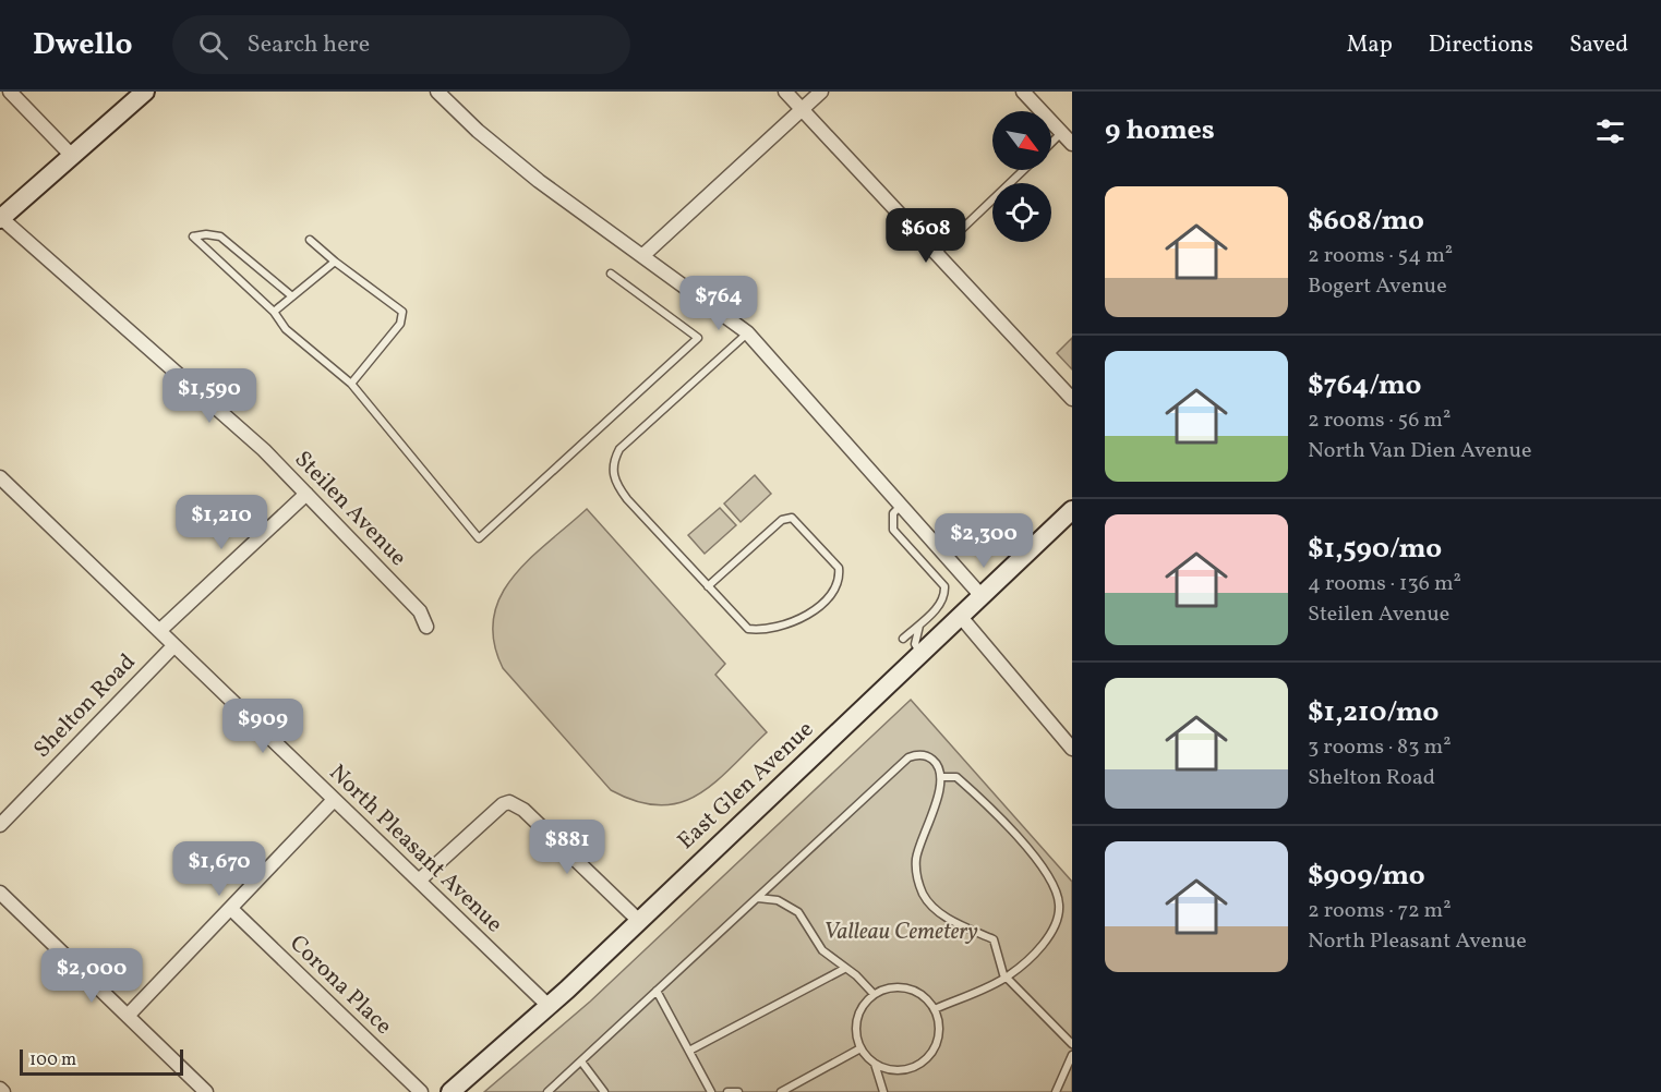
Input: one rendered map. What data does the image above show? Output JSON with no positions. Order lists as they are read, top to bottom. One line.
{"streets":{"street":["Steilen Avenue","Shelton Road","East Glen Avenue","North Pleasant Avenue","Corona Place"]},"crossings":[["Shelton Road","North Pleasant Avenue"],["East Glen Avenue","North Pleasant Avenue"]],"parks":["Valleau Cemetery"],"scale_bar":"100 m","north":"bottom right","page":{"header":"Dwello","search":"Search here","nav":["Map","Directions","Saved"],"heading":"9 homes","list":[{"name":"$608/mo","note":"2 rooms · 54 m² · Bogert Avenue"},{"name":"$764/mo","note":"2 rooms · 56 m² · North Van Dien Avenue"},{"name":"$1,590/mo","note":"4 rooms · 136 m² · Steilen Avenue"},{"name":"$1,210/mo","note":"3 rooms · 83 m² · Shelton Road"},{"name":"$909/mo","note":"2 rooms · 72 m² · North Pleasant Avenue"}],"price":["$608","$764","$1,590","$1,210","$2,300","$909","$881","$1,670","$2,000"],"scale":"100 m"}}
